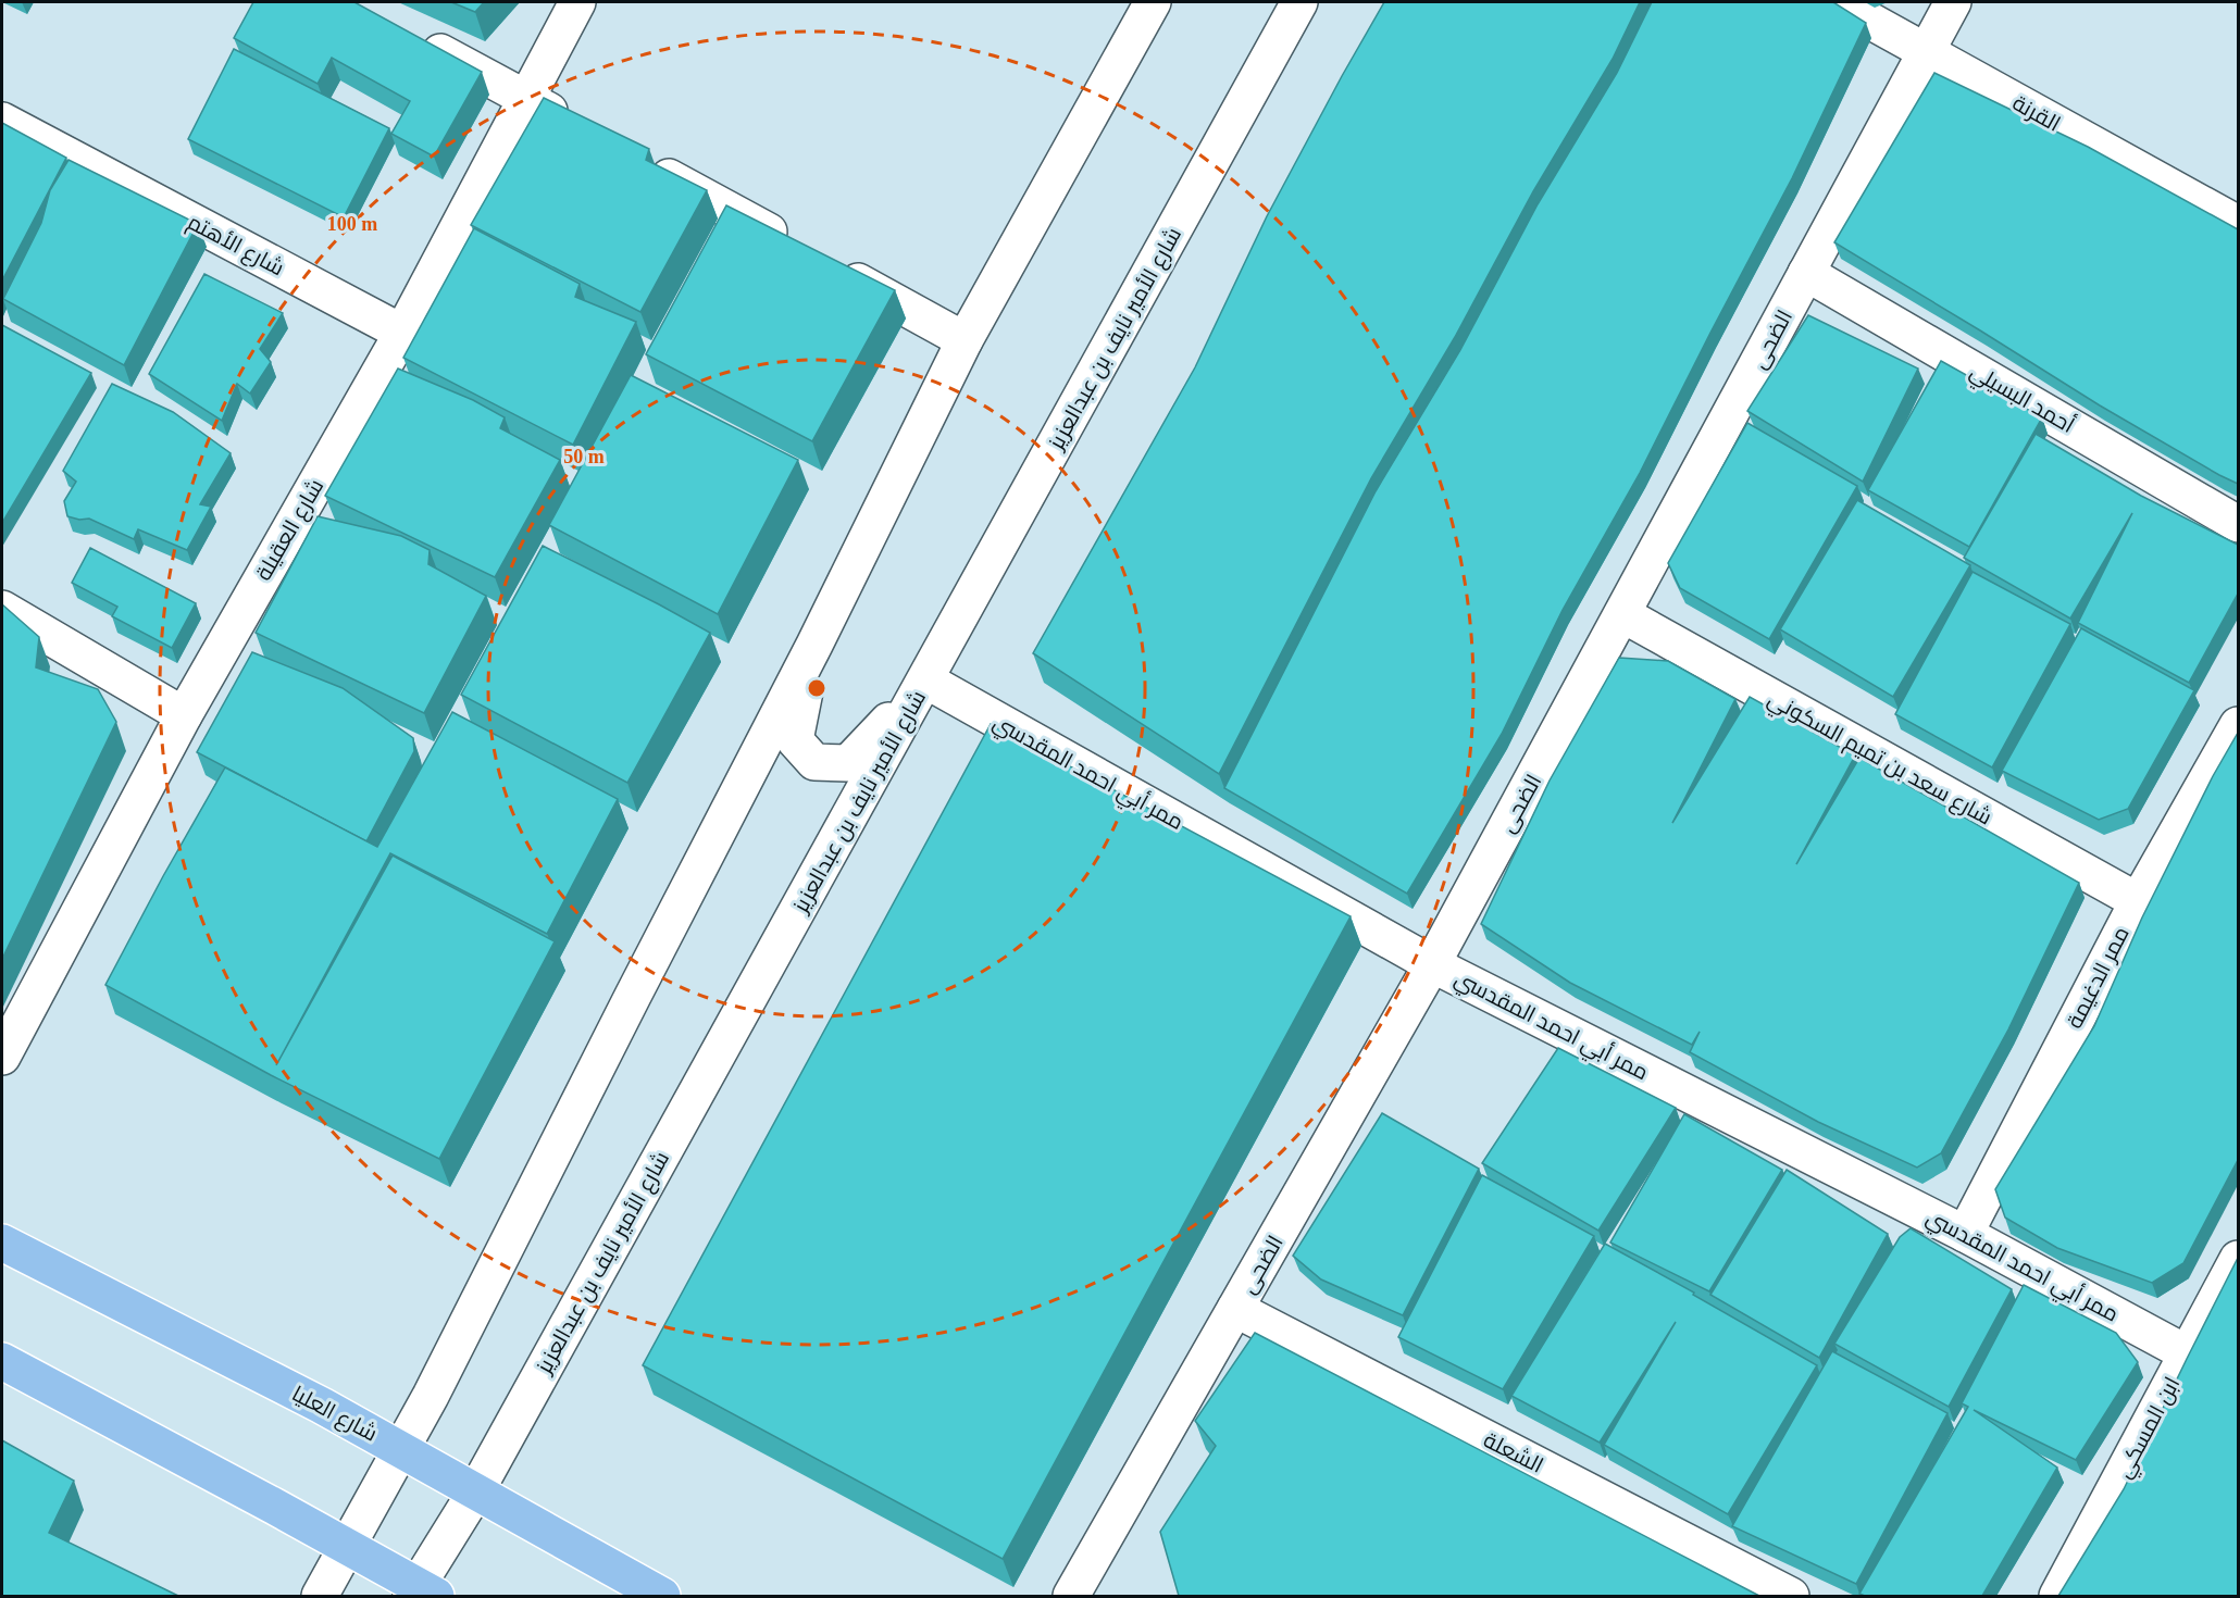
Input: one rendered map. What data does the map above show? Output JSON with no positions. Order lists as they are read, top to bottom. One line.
{"streets":{"main road":["شارع العليا"],"street":["القرنة","شارع الأهتم","شارع الأمير نايف بن عبدالعزيز","الضحى","أحمد البسيلي","شارع العقيلة","شارع سعد بن تميم السكوني","ممر أبي احمد المقدسي","ممر الدغيمة","ابن المسكي","الشعلة"]},"crossings":[["القرنة","الضحى"],["شارع الأهتم","شارع العقيلة"],["شارع الأمير نايف بن عبدالعزيز","ممر أبي احمد المقدسي"],["شارع الأمير نايف بن عبدالعزيز","شارع العليا"],["الضحى","أحمد البسيلي"],["الضحى","شارع سعد بن تميم السكوني"],["الضحى","ممر أبي احمد المقدسي"],["الضحى","الشعلة"],["شارع سعد بن تميم السكوني","ممر الدغيمة"],["ممر أبي احمد المقدسي","ممر الدغيمة"],["ممر أبي احمد المقدسي","ابن المسكي"]],"rings":["100 m","50 m"]}
